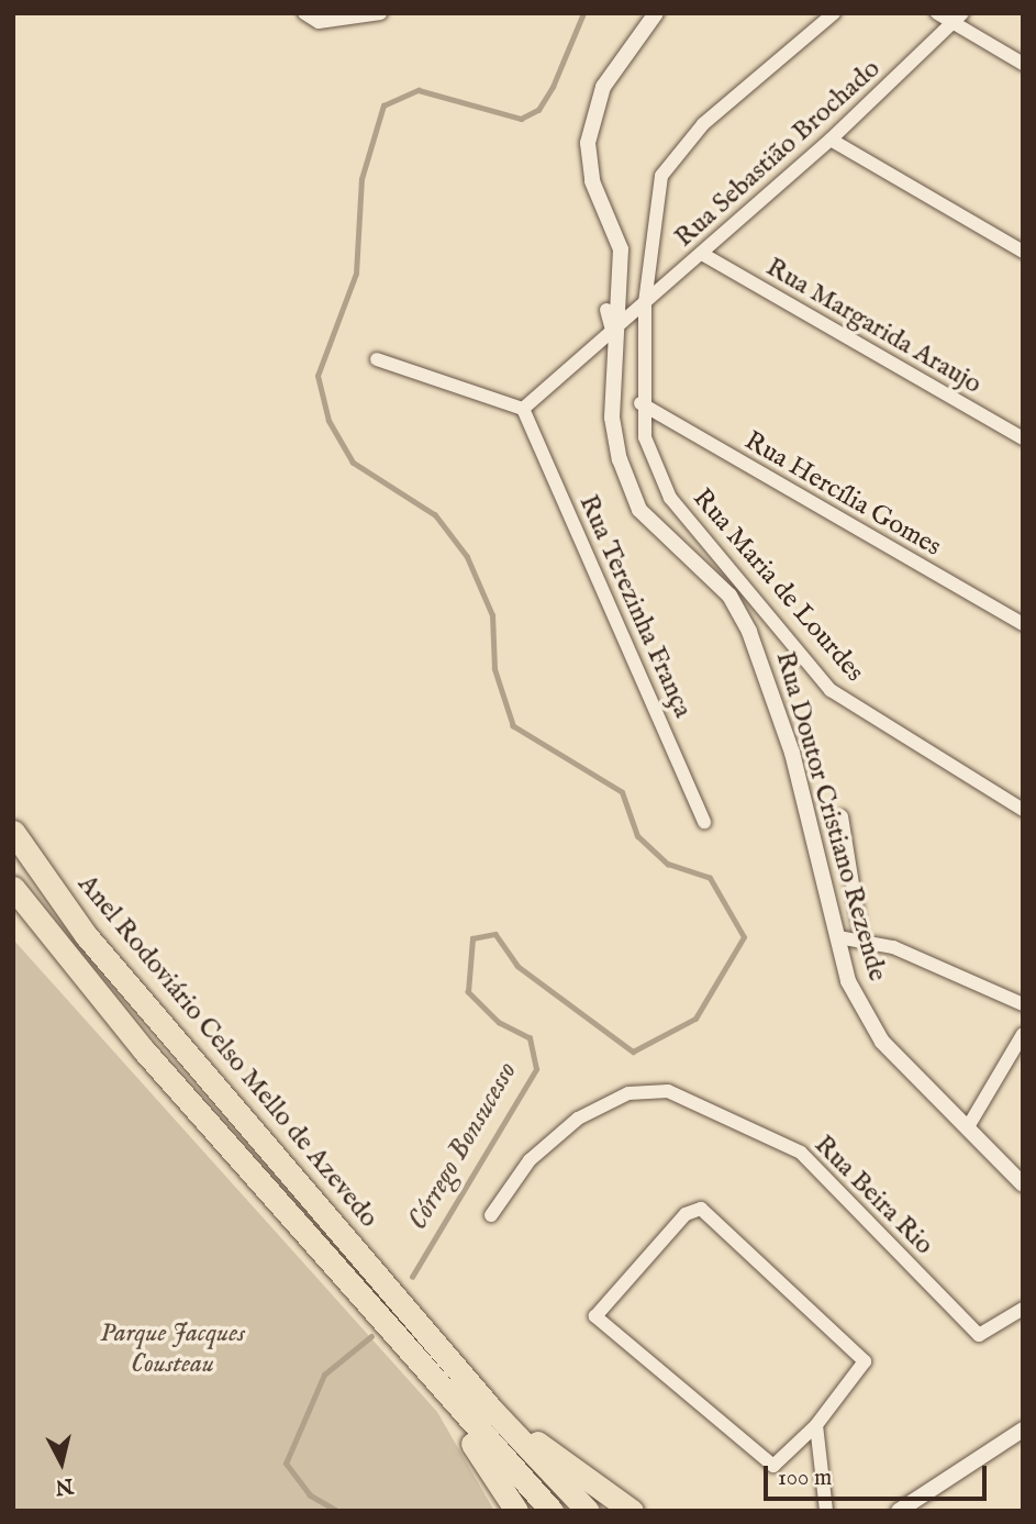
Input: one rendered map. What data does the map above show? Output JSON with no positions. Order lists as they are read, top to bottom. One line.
{"streets":{"highway":["Anel Rodoviário Celso Mello de Azevedo"],"street":["Rua Sebastião Brochado","Rua Margarida Araujo","Rua Hercília Gomes","Rua Maria de Lourdes","Rua Terezinha França","Rua Doutor Cristiano Rezende","Rua Beira Rio"]},"crossings":[["Rua Sebastião Brochado","Rua Margarida Araujo"],["Rua Sebastião Brochado","Rua Maria de Lourdes"],["Rua Sebastião Brochado","Rua Terezinha França"],["Rua Sebastião Brochado","Rua Doutor Cristiano Rezende"],["Rua Hercília Gomes","Rua Maria de Lourdes"]],"water":["Córrego Bonsucesso"],"parks":["Parque Jacques Cousteau"],"scale_bar":"100 m","north":"bottom"}
